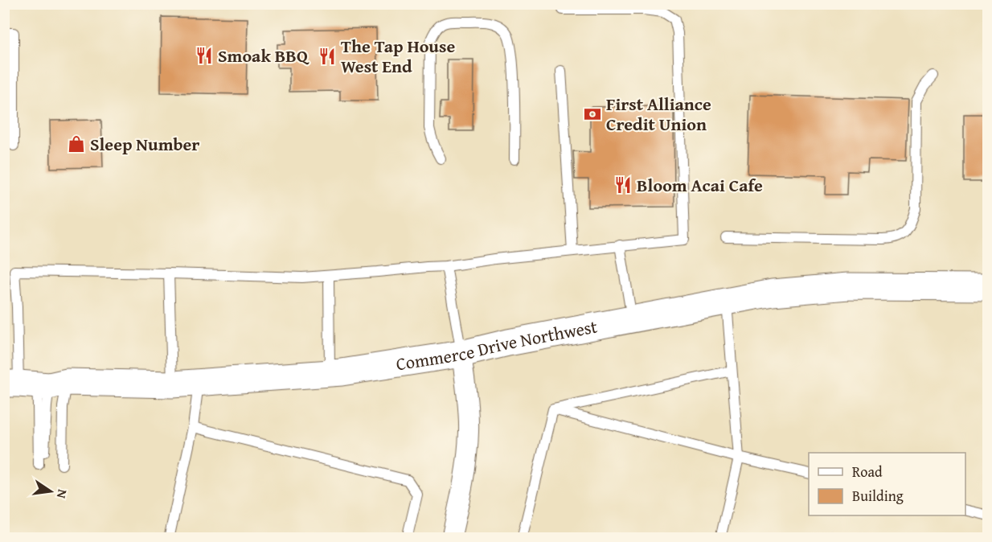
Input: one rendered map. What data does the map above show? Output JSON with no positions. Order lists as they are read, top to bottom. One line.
{"streets":{"street":["Commerce Drive Northwest"]},"places":{"restaurant":["Smoak BBQ","The Tap House West End","Bloom Acai Cafe"],"bank":["First Alliance Credit Union"],"shop":["Sleep Number"]},"legend":["Road","Building"],"north":"right"}
